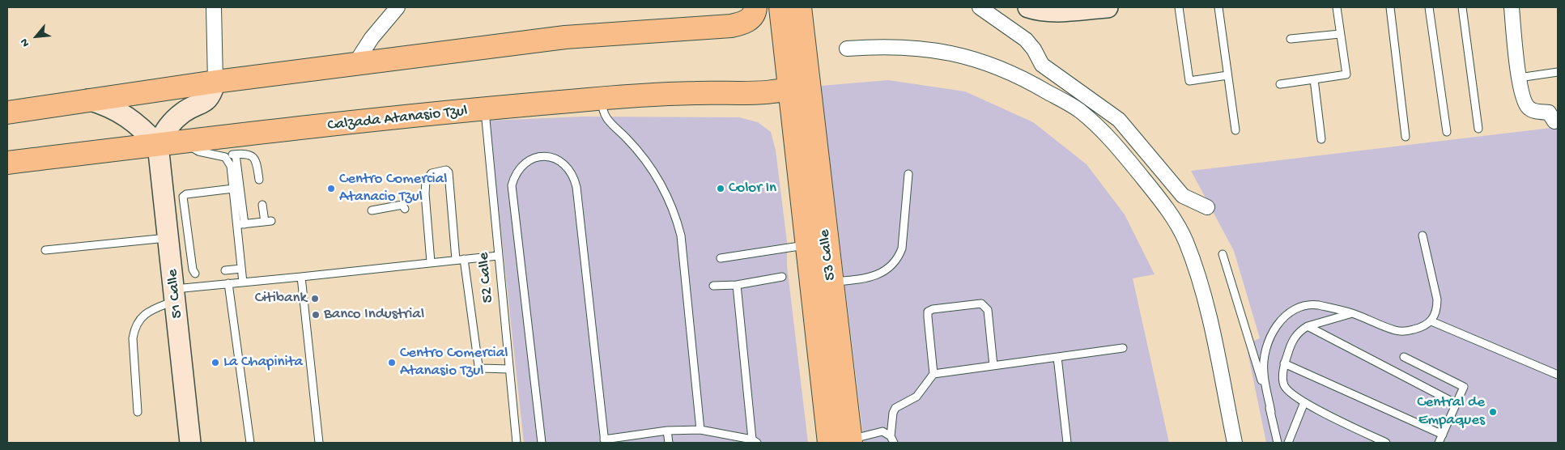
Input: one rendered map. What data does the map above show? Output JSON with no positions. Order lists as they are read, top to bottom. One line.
{"streets":{"main road":["Calzada Atanasio Tzul","53 Calle"],"street":["51 Calle"],"lane":["52 Calle"]},"crossings":[["Calzada Atanasio Tzul","53 Calle"],["Calzada Atanasio Tzul","52 Calle"],["Calzada Atanasio Tzul","51 Calle"]],"places":["Centro Comercial Atanacio Tzul","Color In","Citibank","Banco Industrial","La Chapinita","Centro Comercial Atanasio Tzul","Central de Empaques"],"north":"bottom left"}
